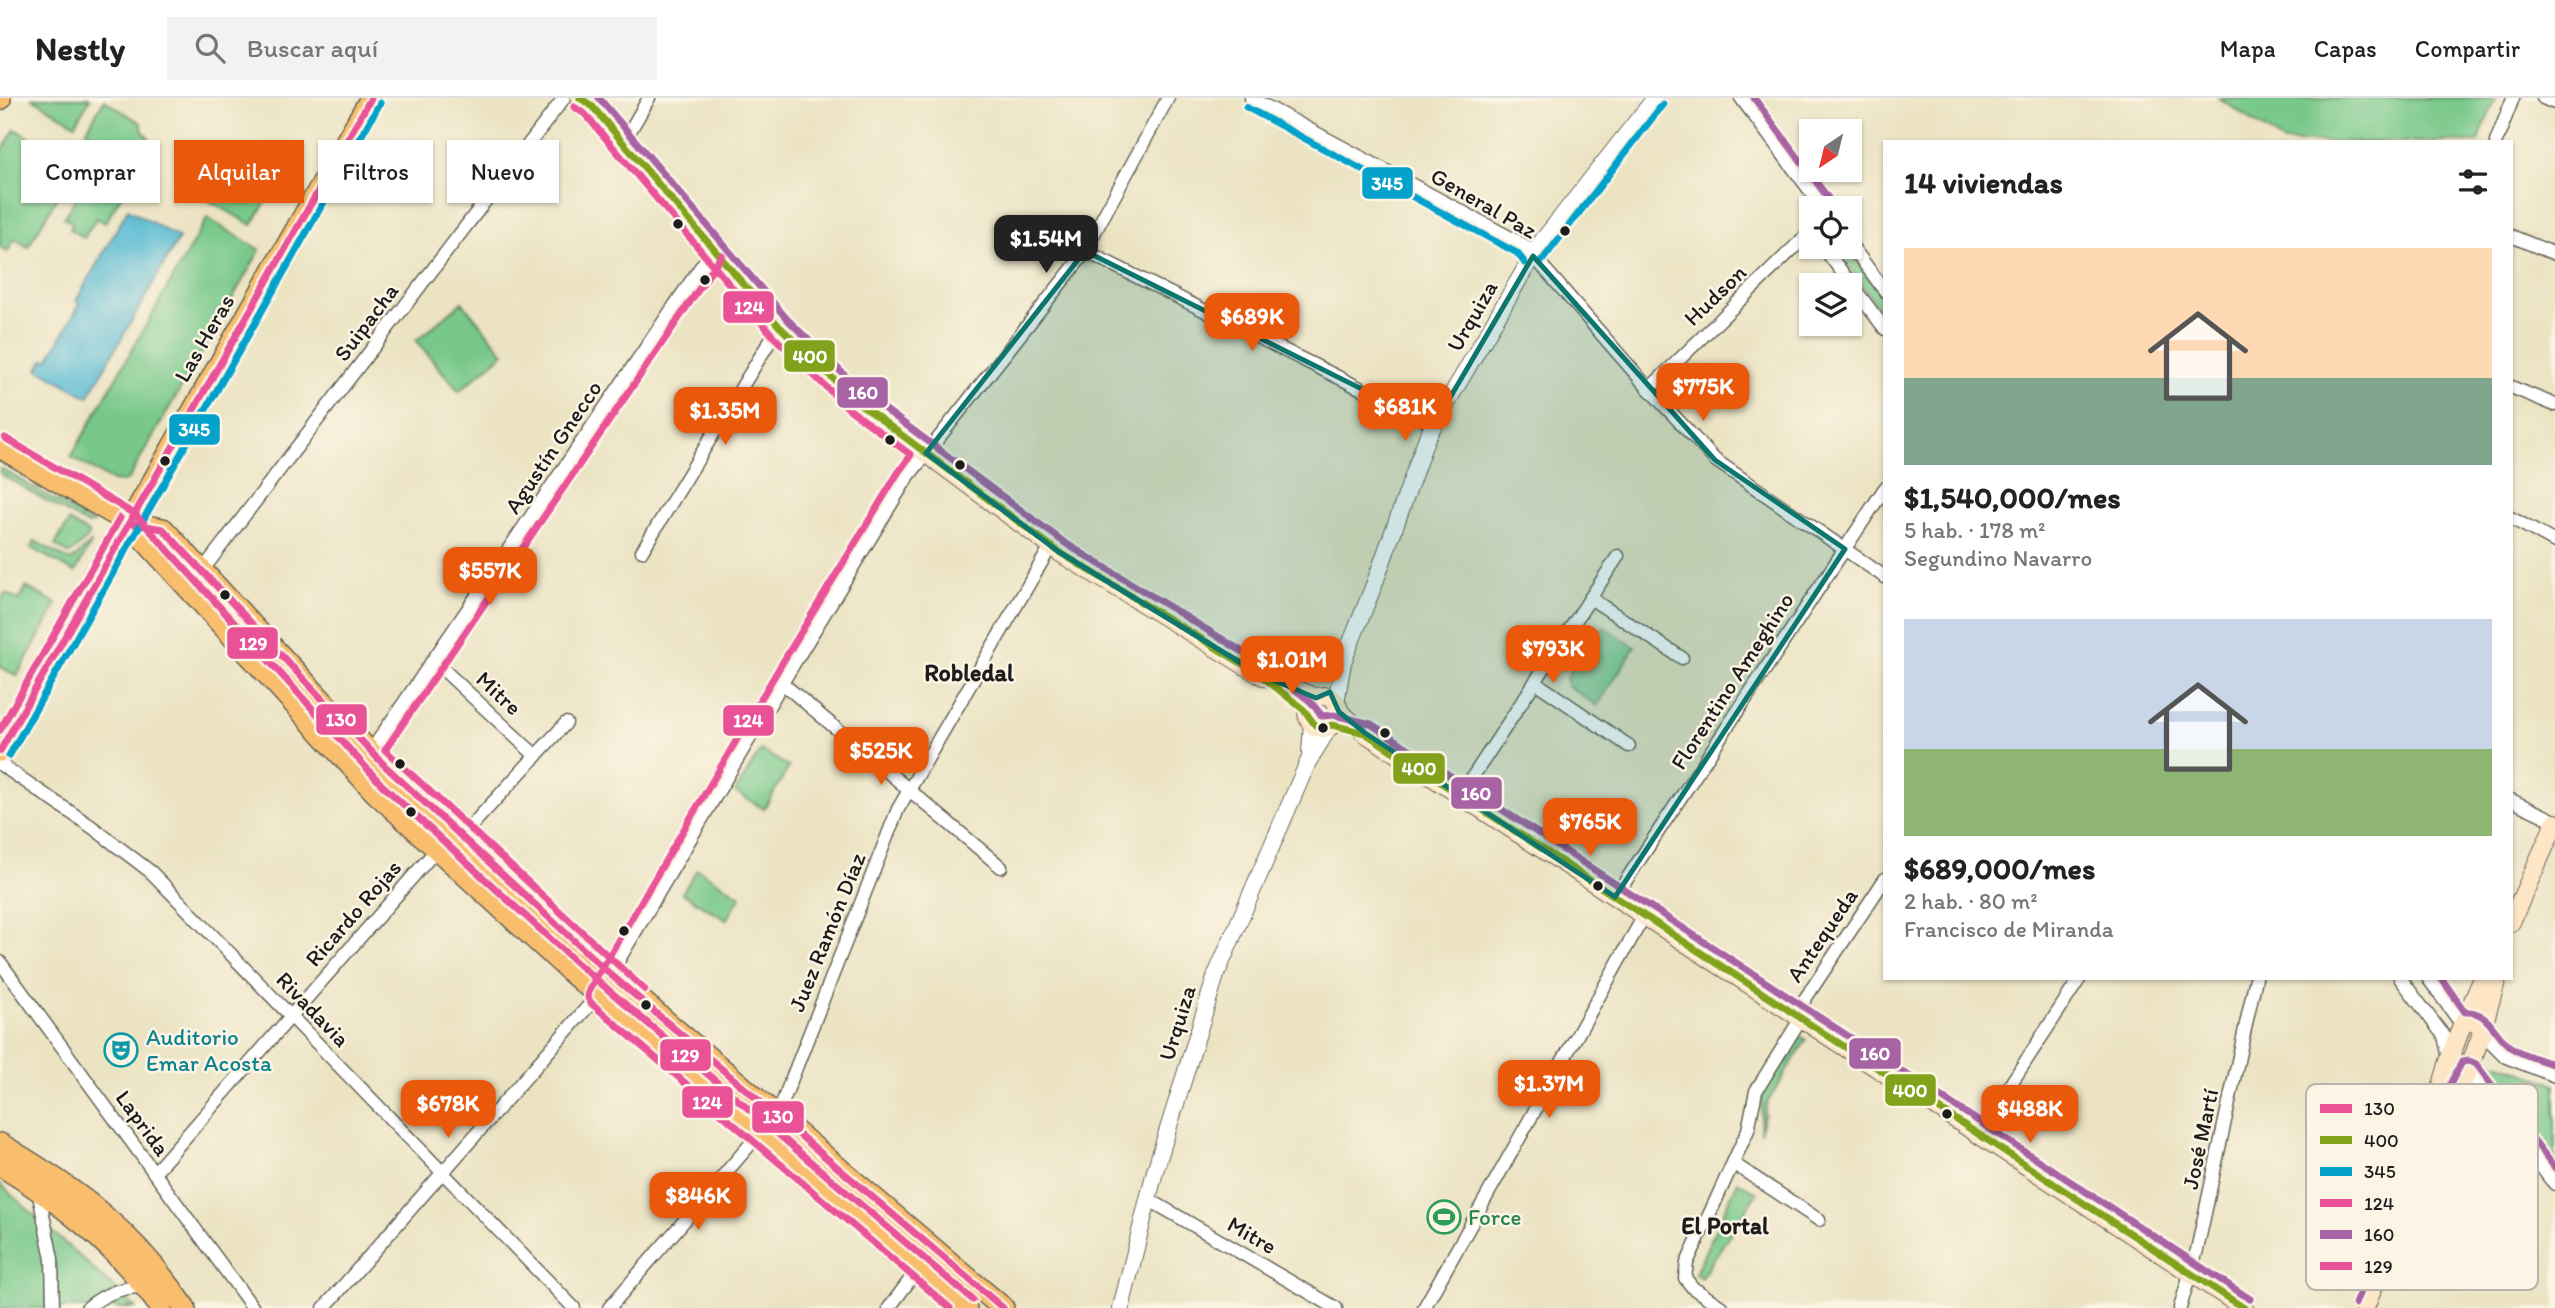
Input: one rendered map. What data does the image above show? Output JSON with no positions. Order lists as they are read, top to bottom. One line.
{"streets":{"main road":["Las Heras"],"street":["General Paz","Hudson","Urquiza","Suipacha","Agustín Gnecco","Florentino Ameghino","Mitre","Ricardo Rojas","Juez Ramón Díaz","Antequeda","Rivadavia","Laprida","José Martí"]},"crossings":[["General Paz","Hudson"],["General Paz","Urquiza"],["General Paz","Florentino Ameghino"],["Urquiza","Mitre"],["Agustín Gnecco","Mitre"],["Mitre","Ricardo Rojas"],["Ricardo Rojas","Rivadavia"],["Ricardo Rojas","Laprida"]],"districts":["Robledal","El Portal"],"places":{"theatre":["Auditorio Emar Acosta"],"sports":["Force"]},"lines":["transit line 130","transit line 400","transit line 160","transit line 345","transit line 124","transit line 129"],"legend":["130","400","345","124","160","129"],"north":"bottom left","page":{"header":"Nestly","search":"Buscar aquí","nav":["Mapa","Capas","Compartir"],"chip":["Comprar","Alquilar","Filtros","Nuevo"],"heading":"14 viviendas","price":["$1.54M","$689K","$775K","$681K","$1.35M","$557K","$793K","$1.01M","$525K","$765K","$1.37M","$678K","$488K","$846K"],"list":[{"name":"$1,540,000/mes","note":"5 hab. · 178 m² · Segundino Navarro"},{"name":"$689,000/mes","note":"2 hab. · 80 m² · Francisco de Miranda"}]}}
